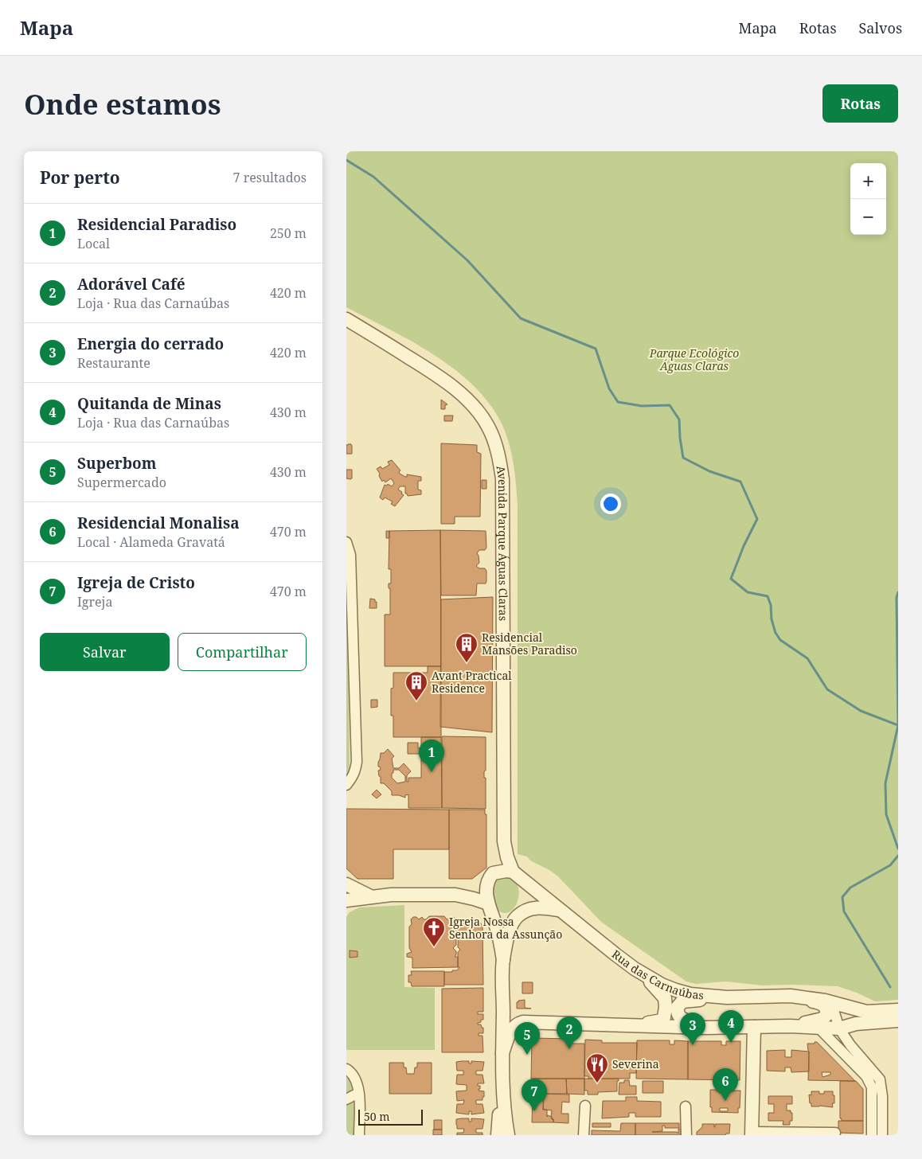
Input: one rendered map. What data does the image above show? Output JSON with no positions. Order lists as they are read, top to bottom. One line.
{"streets":{"street":["Avenida Parque Águas Claras","Rua das Carnaúbas"]},"crossings":[["Avenida Parque Águas Claras","Rua das Carnaúbas"]],"parks":["Parque Ecológico Águas Claras"],"places":{"building":["Residencial Mansões Paradiso","Avant Practical Residence"],"church":["Igreja Nossa Senhora da Assunção"],"restaurant":["Severina"]},"scale_bar":"50 m","page":{"header":"Mapa","nav":["Mapa","Rotas","Salvos"],"buttons":["Rotas",["Salvar","Compartilhar"]],"title":"Onde estamos","heading":["Por perto","7 resultados"],"map_buttons":["+","−"],"list":[{"mark":"1","name":"Residencial Paradiso","note":"Local","value":"250 m"},{"mark":"2","name":"Adorável Café","note":"Loja · Rua das Carnaúbas","value":"420 m"},{"mark":"3","name":"Energia do cerrado","note":"Restaurante","value":"420 m"},{"mark":"4","name":"Quitanda de Minas","note":"Loja · Rua das Carnaúbas","value":"430 m"},{"mark":"5","name":"Superbom","note":"Supermercado","value":"430 m"},{"mark":"6","name":"Residencial Monalisa","note":"Local · Alameda Gravatá","value":"470 m"},{"mark":"7","name":"Igreja de Cristo","note":"Igreja","value":"470 m"}],"pins":["1","4","3","2","5","6","7"],"scale":"50 m"}}
